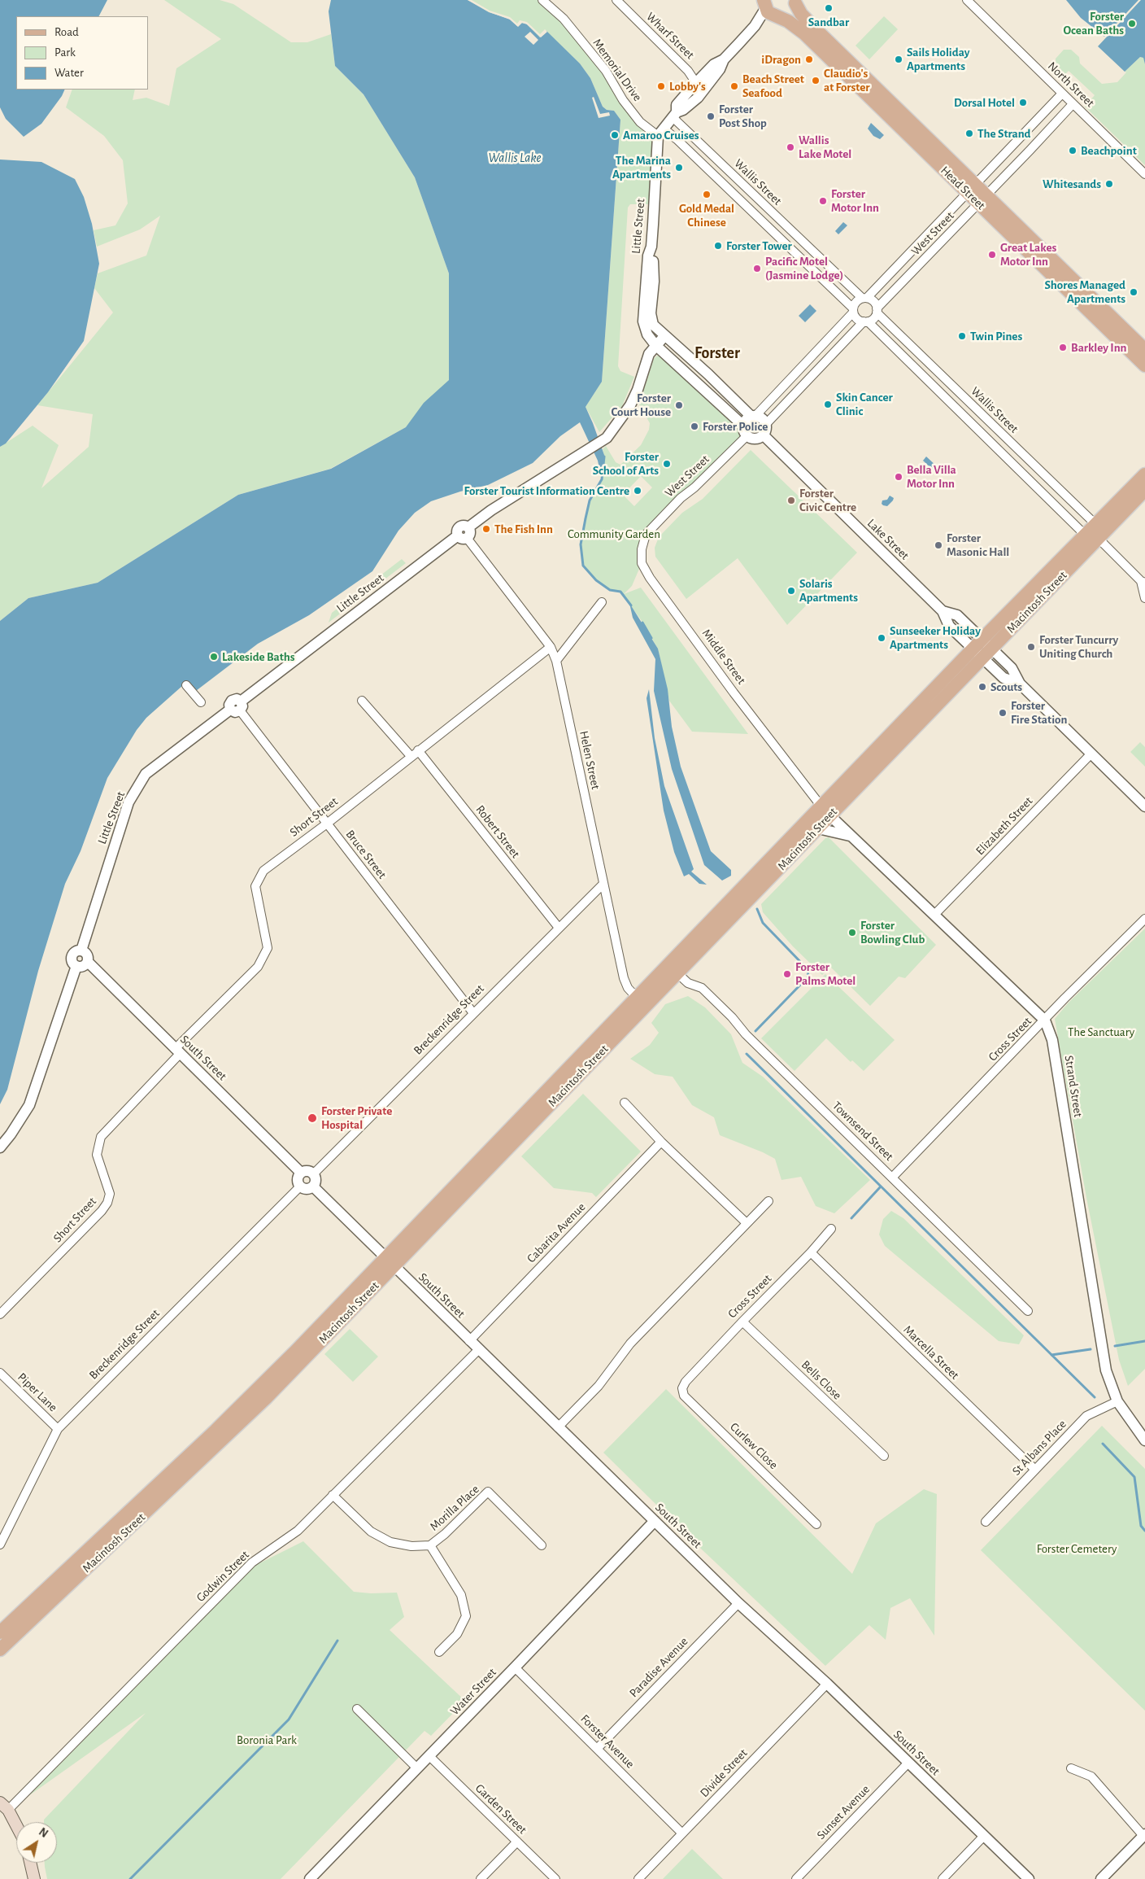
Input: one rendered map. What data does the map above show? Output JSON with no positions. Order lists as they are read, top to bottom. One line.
{"streets":{"main road":["Head Street","Macintosh Street"],"street":["Wharf Street","Memorial Drive","North Street","Wallis Street","Little Street","West Street","Lake Street","Middle Street","Helen Street","Short Street","Elizabeth Street","Robert Street","Bruce Street","Breckenridge Street","Cross Street","South Street","Strand Street","Townsend Street","Cabarita Avenue","Marcella Street","Bells Close","Piper Lane","Curlew Close","St Albans Place","Morilla Place","Godwin Street","Paradise Avenue","Water Street","Forster Avenue","Divide Street","Garden Street","Sunset Avenue"]},"crossings":[["Memorial Drive","Wallis Street"],["Memorial Drive","Little Street"],["North Street","West Street"],["Wallis Street","Little Street"],["Wallis Street","West Street"],["Wallis Street","Macintosh Street"],["Head Street","West Street"],["Little Street","Helen Street"],["Little Street","Bruce Street"],["Little Street","South Street"],["West Street","Lake Street"],["West Street","Middle Street"],["Lake Street","Macintosh Street"],["Lake Street","Elizabeth Street"],["Macintosh Street","Middle Street"],["Macintosh Street","Helen Street"],["Macintosh Street","South Street"],["Macintosh Street","Strand Street"],["Macintosh Street","Townsend Street"],["Middle Street","Strand Street"],["Helen Street","Short Street"],["Helen Street","Breckenridge Street"],["Short Street","Robert Street"],["Short Street","Bruce Street"],["Short Street","South Street"],["Elizabeth Street","Strand Street"],["Robert Street","Breckenridge Street"],["Bruce Street","Breckenridge Street"],["Breckenridge Street","South Street"],["Breckenridge Street","Piper Lane"],["Cross Street","Strand Street"],["Cross Street","Townsend Street"],["Cross Street","Marcella Street"],["Cross Street","Bells Close"],["Cross Street","Curlew Close"],["South Street","Cabarita Avenue"],["South Street","Godwin Street"],["South Street","Paradise Avenue"],["South Street","Water Street"],["South Street","Divide Street"],["South Street","Sunset Avenue"],["Strand Street","St Albans Place"],["Marcella Street","St Albans Place"],["Morilla Place","Godwin Street"],["Paradise Avenue","Forster Avenue"],["Water Street","Forster Avenue"],["Water Street","Garden Street"],["Forster Avenue","Divide Street"]],"districts":["Forster"],"water":["Wallis Lake"],"parks":["Community Garden","The Sanctuary","Forster Cemetery","Boronia Park"],"places":["Sandbar","Forster Ocean Baths","iDragon","Sails Holiday Apartments","Claudio's at Forster","Lobby's","Beach Street Seafood","Dorsal Hotel","Forster Post Shop","The Strand","Amaroo Cruises","Wallis Lake Motel","Beachpoint","The Marina Apartments","Whitesands","Gold Medal Chinese","Forster Motor Inn","Forster Tower","Great Lakes Motor Inn","Pacific Motel (Jasmine Lodge)","Shores Managed Apartments","Twin Pines","Barkley Inn","Skin Cancer Clinic","Forster Court House","Forster Police","Forster School of Arts","Bella Villa Motor Inn","Forster Tourist Information Centre","Forster Civic Centre","The Fish Inn","Forster Masonic Hall","Solaris Apartments","Sunseeker Holiday Apartments","Forster Tuncurry Uniting Church","Lakeside Baths","Scouts","Forster Fire Station","Forster Bowling Club","Forster Palms Motel","Forster Private Hospital"],"legend":["Road","Park","Water"],"north":"top right"}
